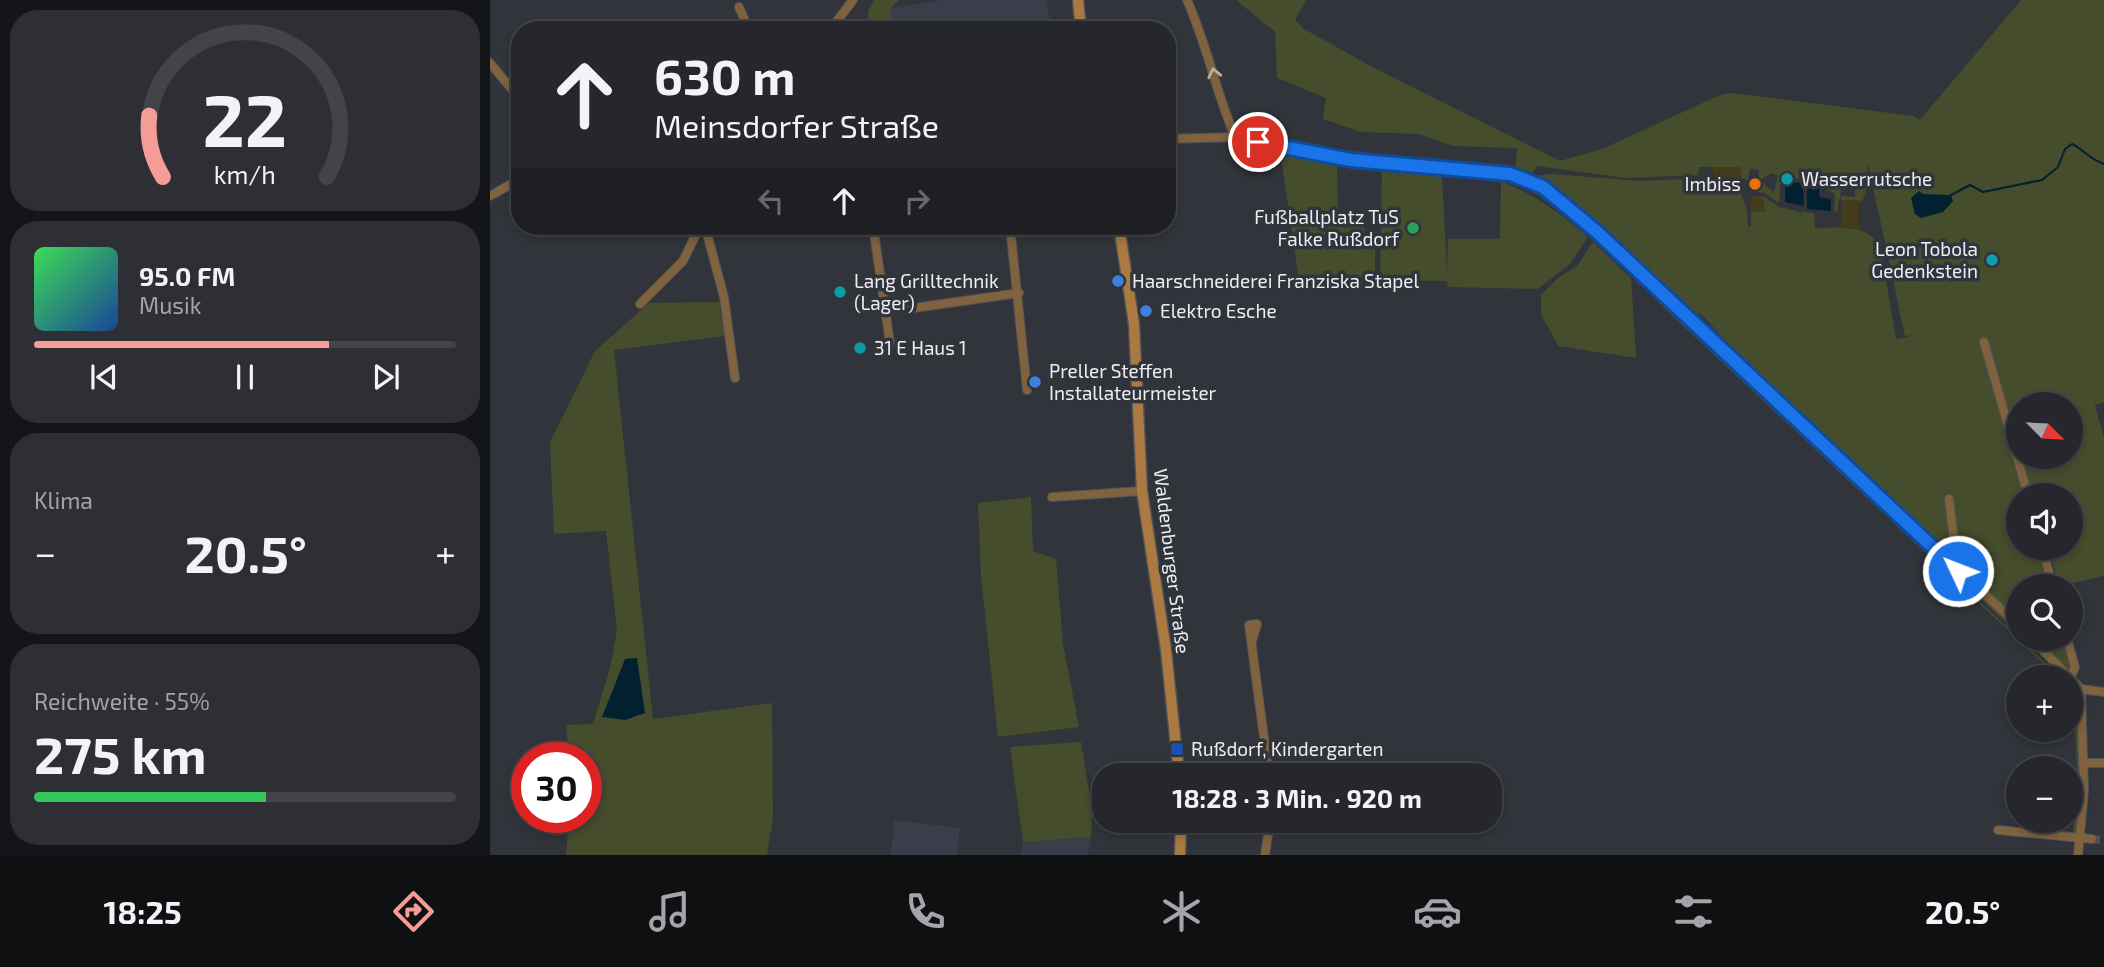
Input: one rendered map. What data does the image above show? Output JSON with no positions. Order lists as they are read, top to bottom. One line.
{"streets":{"main road":["Waldenburger Straße"]},"places":{"other":["Wasserrutsche","Imbiss","Fußballplatz TuS Falke Rußdorf","Leon Tobola Gedenkstein","Haarschneiderei Franziska Stapel","Lang Grilltechnik (Lager)","Elektro Esche","31 E Haus 1","Preller Steffen Installateurmeister"],"transit":["Rußdorf, Kindergarten"]},"north":"bottom right","page":{"turn":["630 m","Meinsdorfer Straße"],"song":["95.0 FM","Musik"],"map_buttons":["+","−"],"tile":["Klima",["Reichweite · 55%","275 km"]],"heat":["−","20.5°","+"],"limit":"30","trip":"18:28 · 3 Min. · 920 m","tabs":["18:25","20.5°"],"gauge":["22","km/h"]}}
